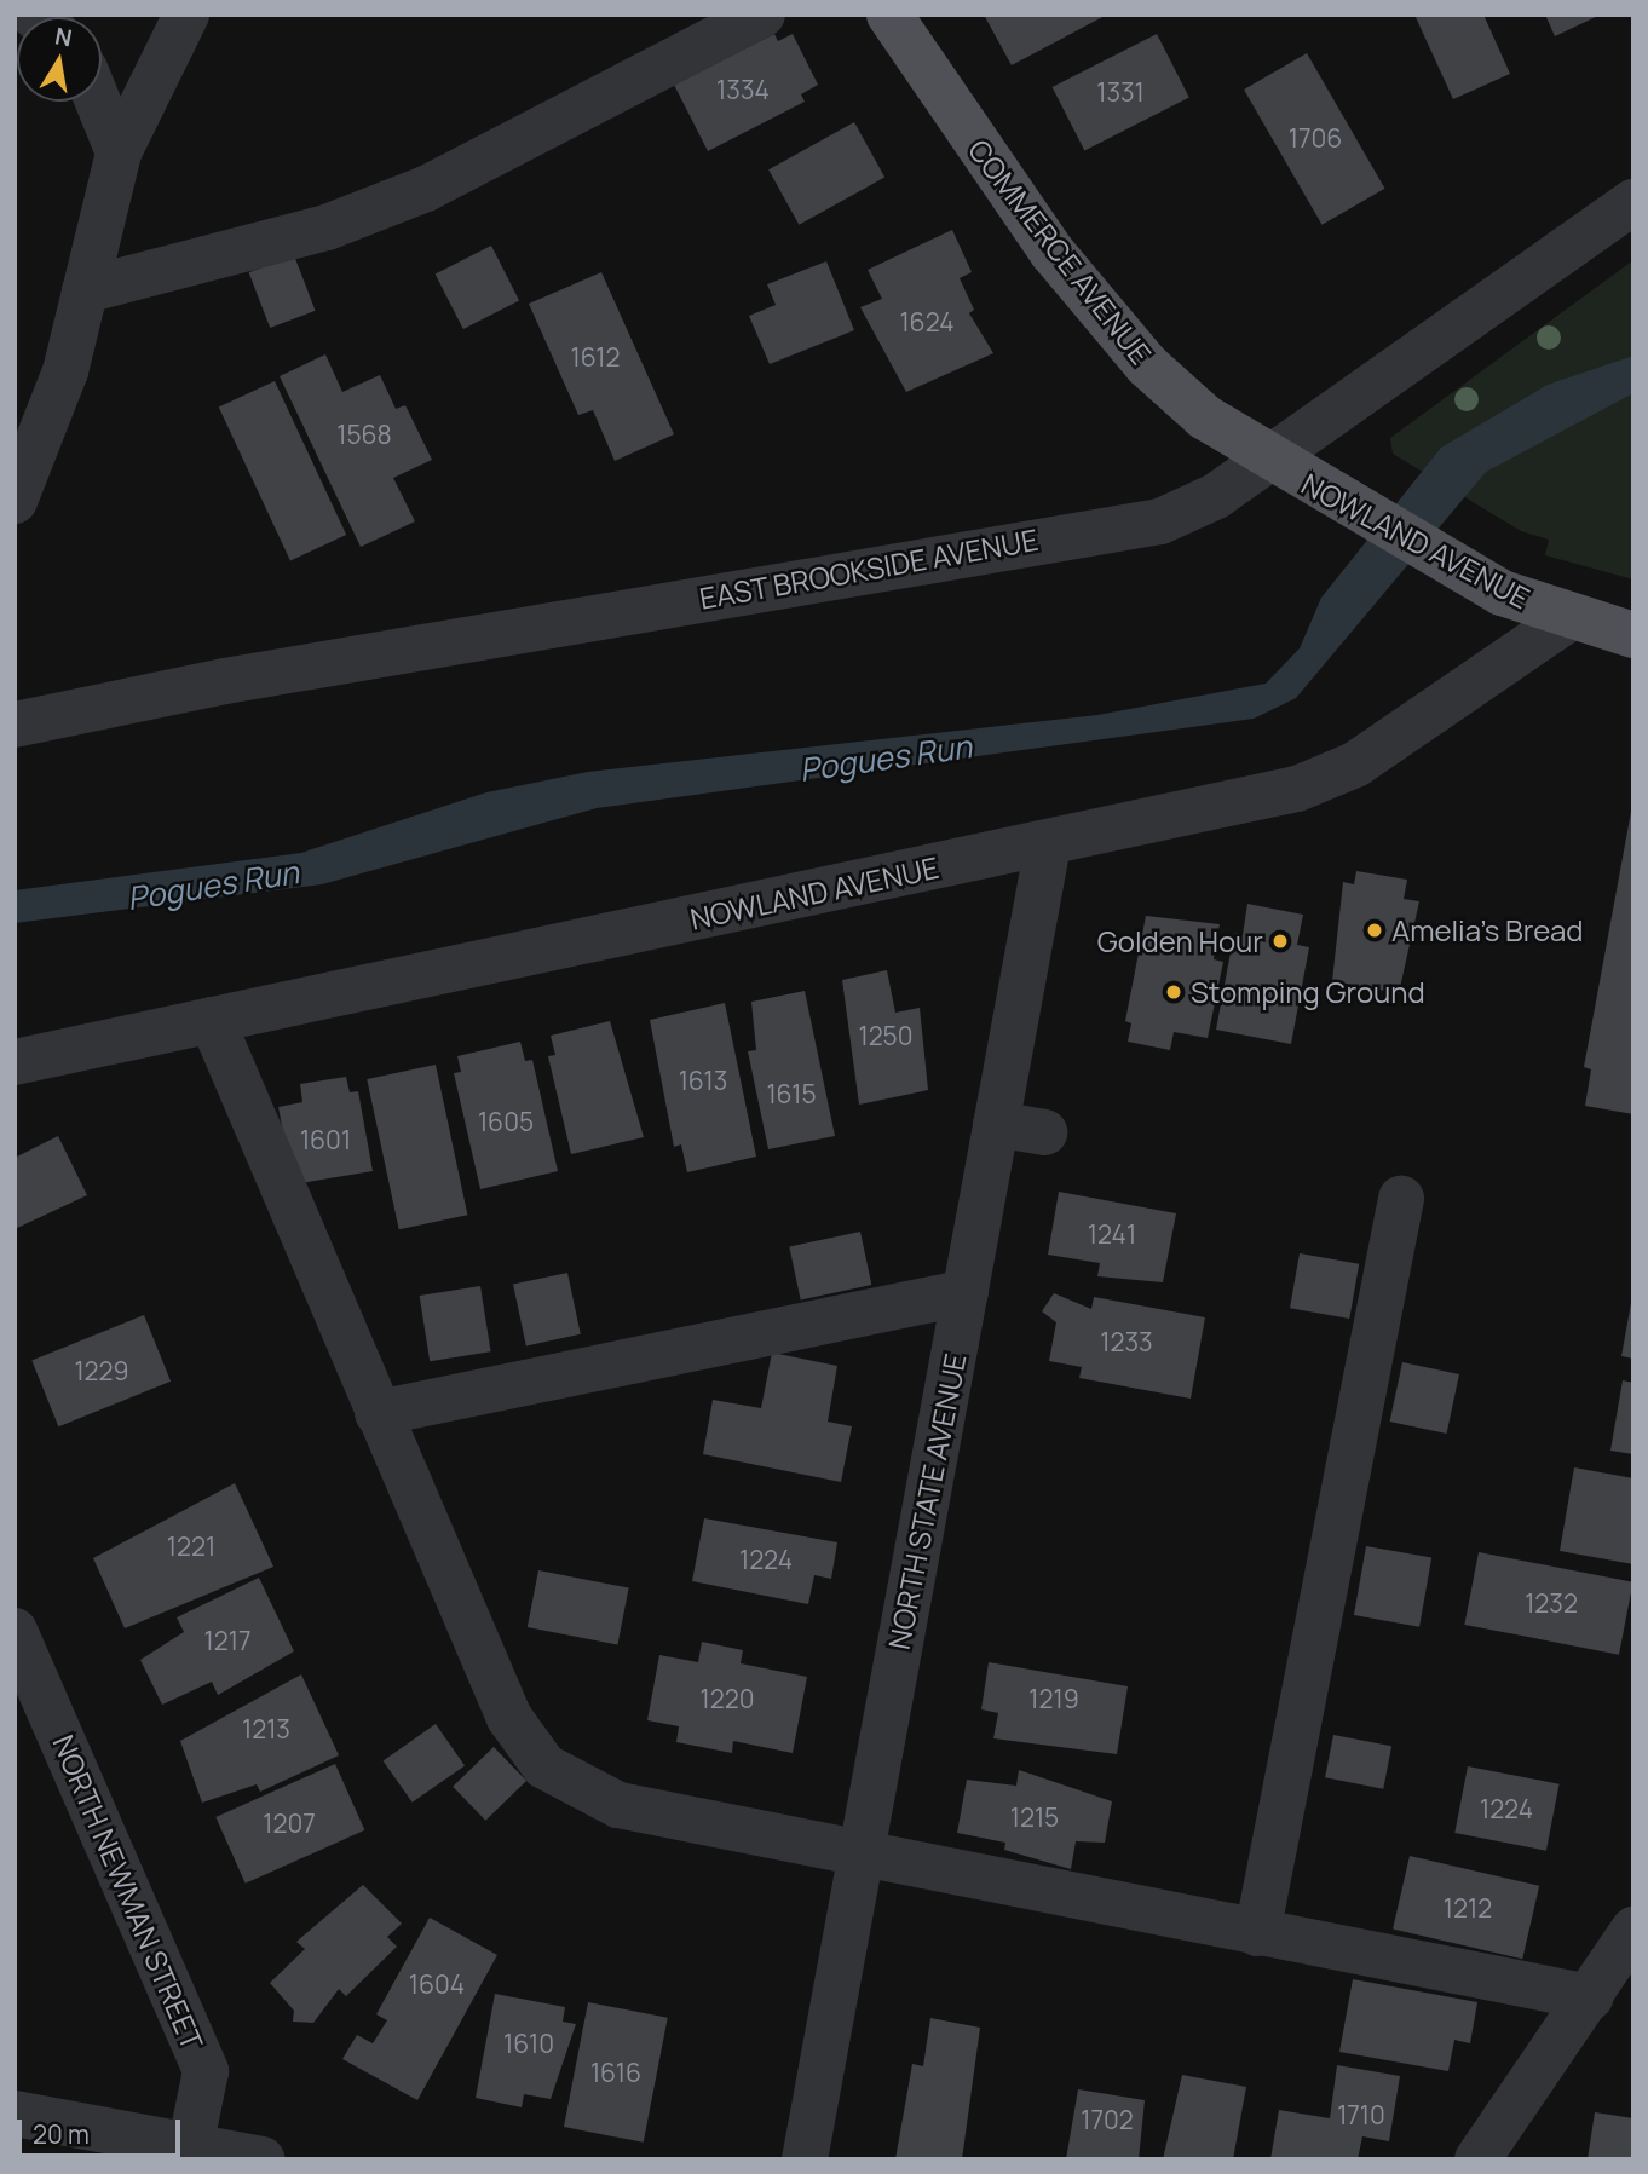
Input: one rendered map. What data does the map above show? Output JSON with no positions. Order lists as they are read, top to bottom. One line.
{"streets":{"main road":["COMMERCE AVENUE","NOWLAND AVENUE"],"street":["EAST BROOKSIDE AVENUE","NORTH STATE AVENUE","NORTH NEWMAN STREET"]},"crossings":[["COMMERCE AVENUE","NOWLAND AVENUE"],["COMMERCE AVENUE","EAST BROOKSIDE AVENUE"],["NOWLAND AVENUE","EAST BROOKSIDE AVENUE"],["NOWLAND AVENUE","NORTH STATE AVENUE"]],"water":["Pogues Run"],"places":["Amelia's Bread","Golden Hour","Stomping Ground"],"house_numbers":["1334","1331","1706","1624","1612","1568","1250","1613","1615","1605","1601","1241","1233","1229","1221","1224","1232","1217","1220","1219","1213","1224","1215","1207","1212","1604","1610","1616","1710","1702"],"scale_bar":"20 m","north":"top"}
